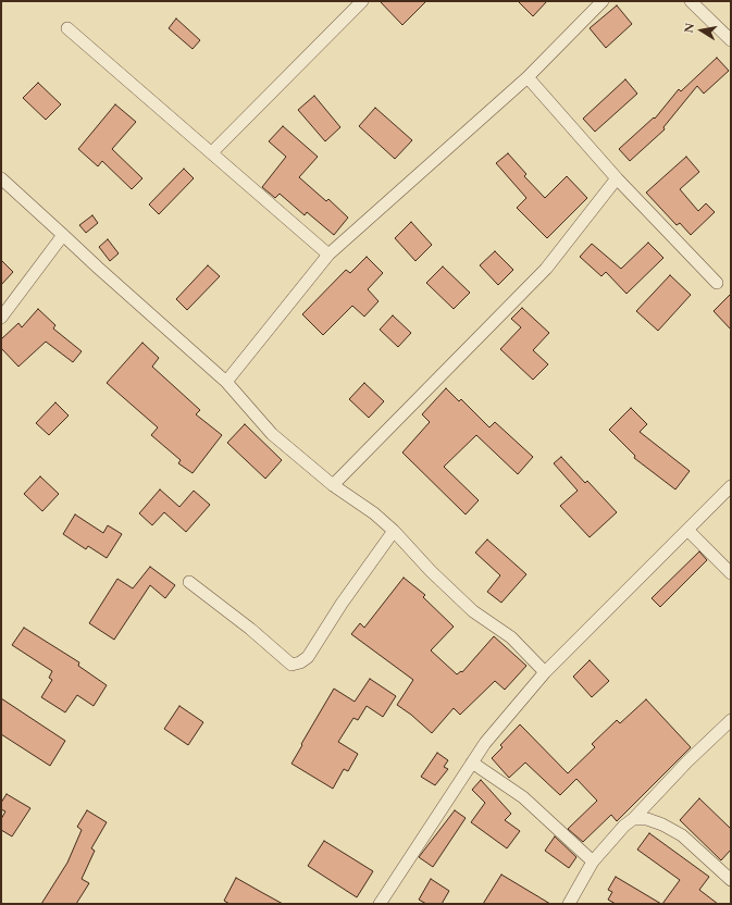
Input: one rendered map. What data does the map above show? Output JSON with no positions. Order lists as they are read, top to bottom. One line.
{"north":"left"}
